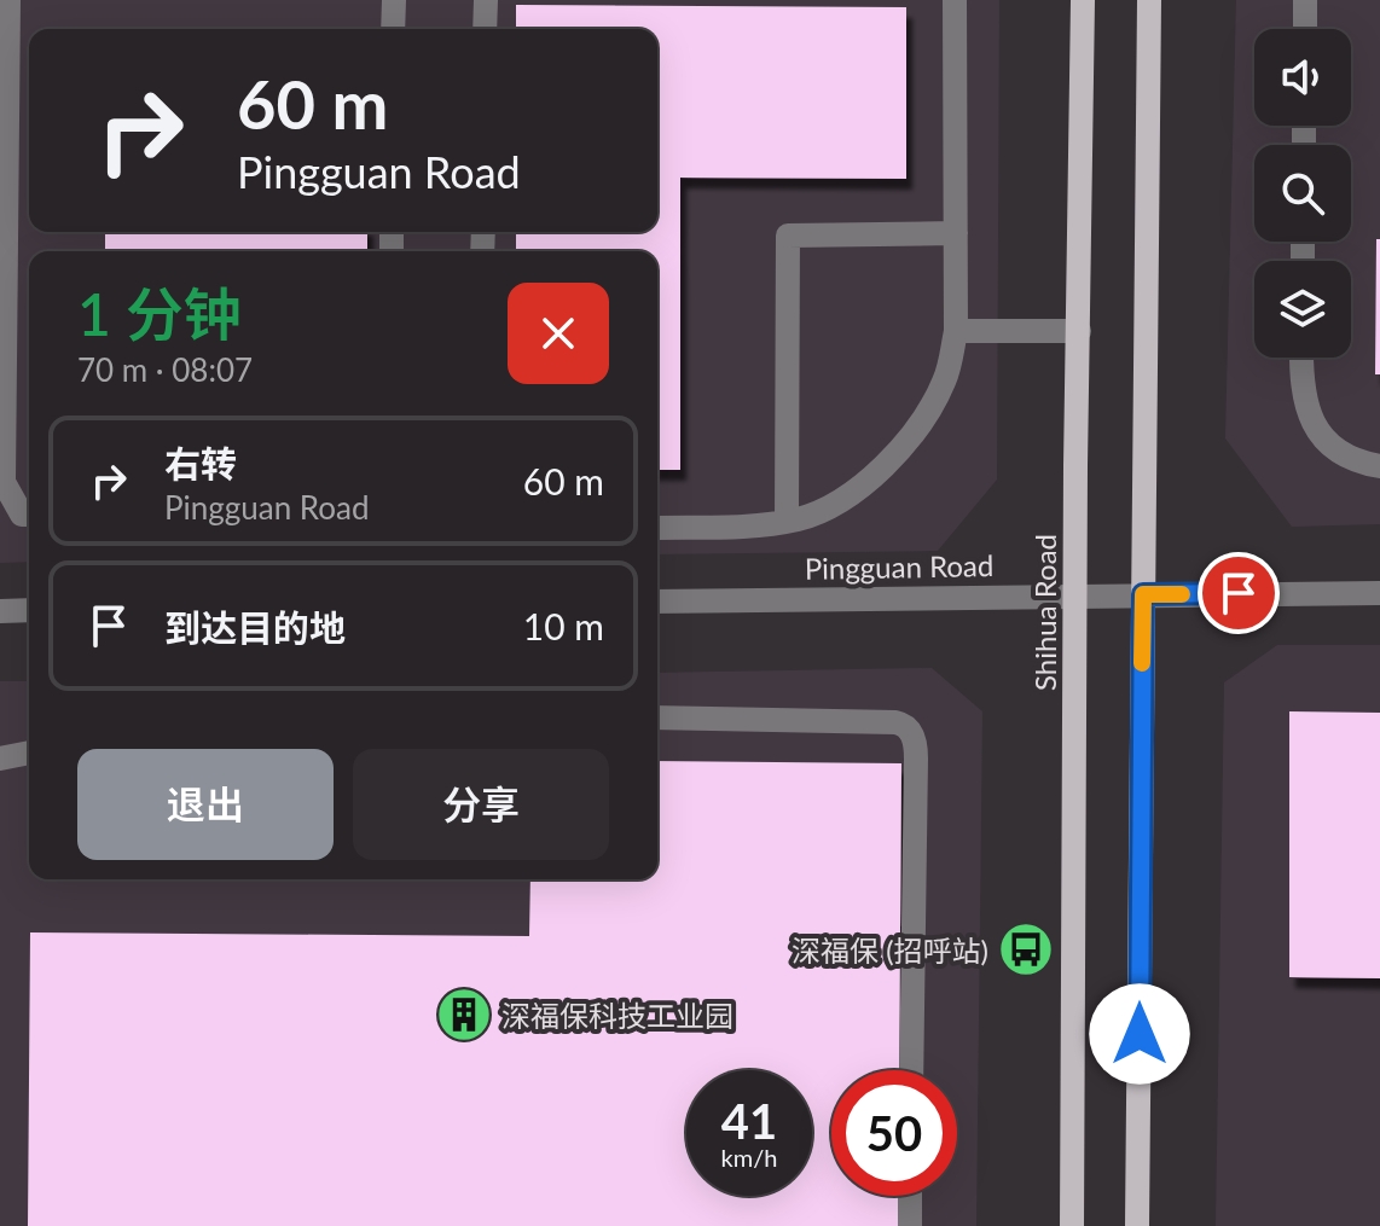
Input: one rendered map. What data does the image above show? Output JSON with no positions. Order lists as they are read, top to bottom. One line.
{"streets":{"main road":["Shihua Road"],"street":["Pingguan Road"]},"crossings":[["Pingguan Road","Shihua Road"]],"places":{"bus stop":["深福保 (招呼站)"],"building":["深福保科技工业园"]},"page":{"turn":["60 m","Pingguan Road"],"heading":["1 分钟","70 m · 08:07"],"list":[{"name":"右转","note":"Pingguan Road","value":"60 m"},{"name":"到达目的地","value":"10 m"}],"buttons":["退出","分享"],"speed":"41 km/h","limit":"50"}}
